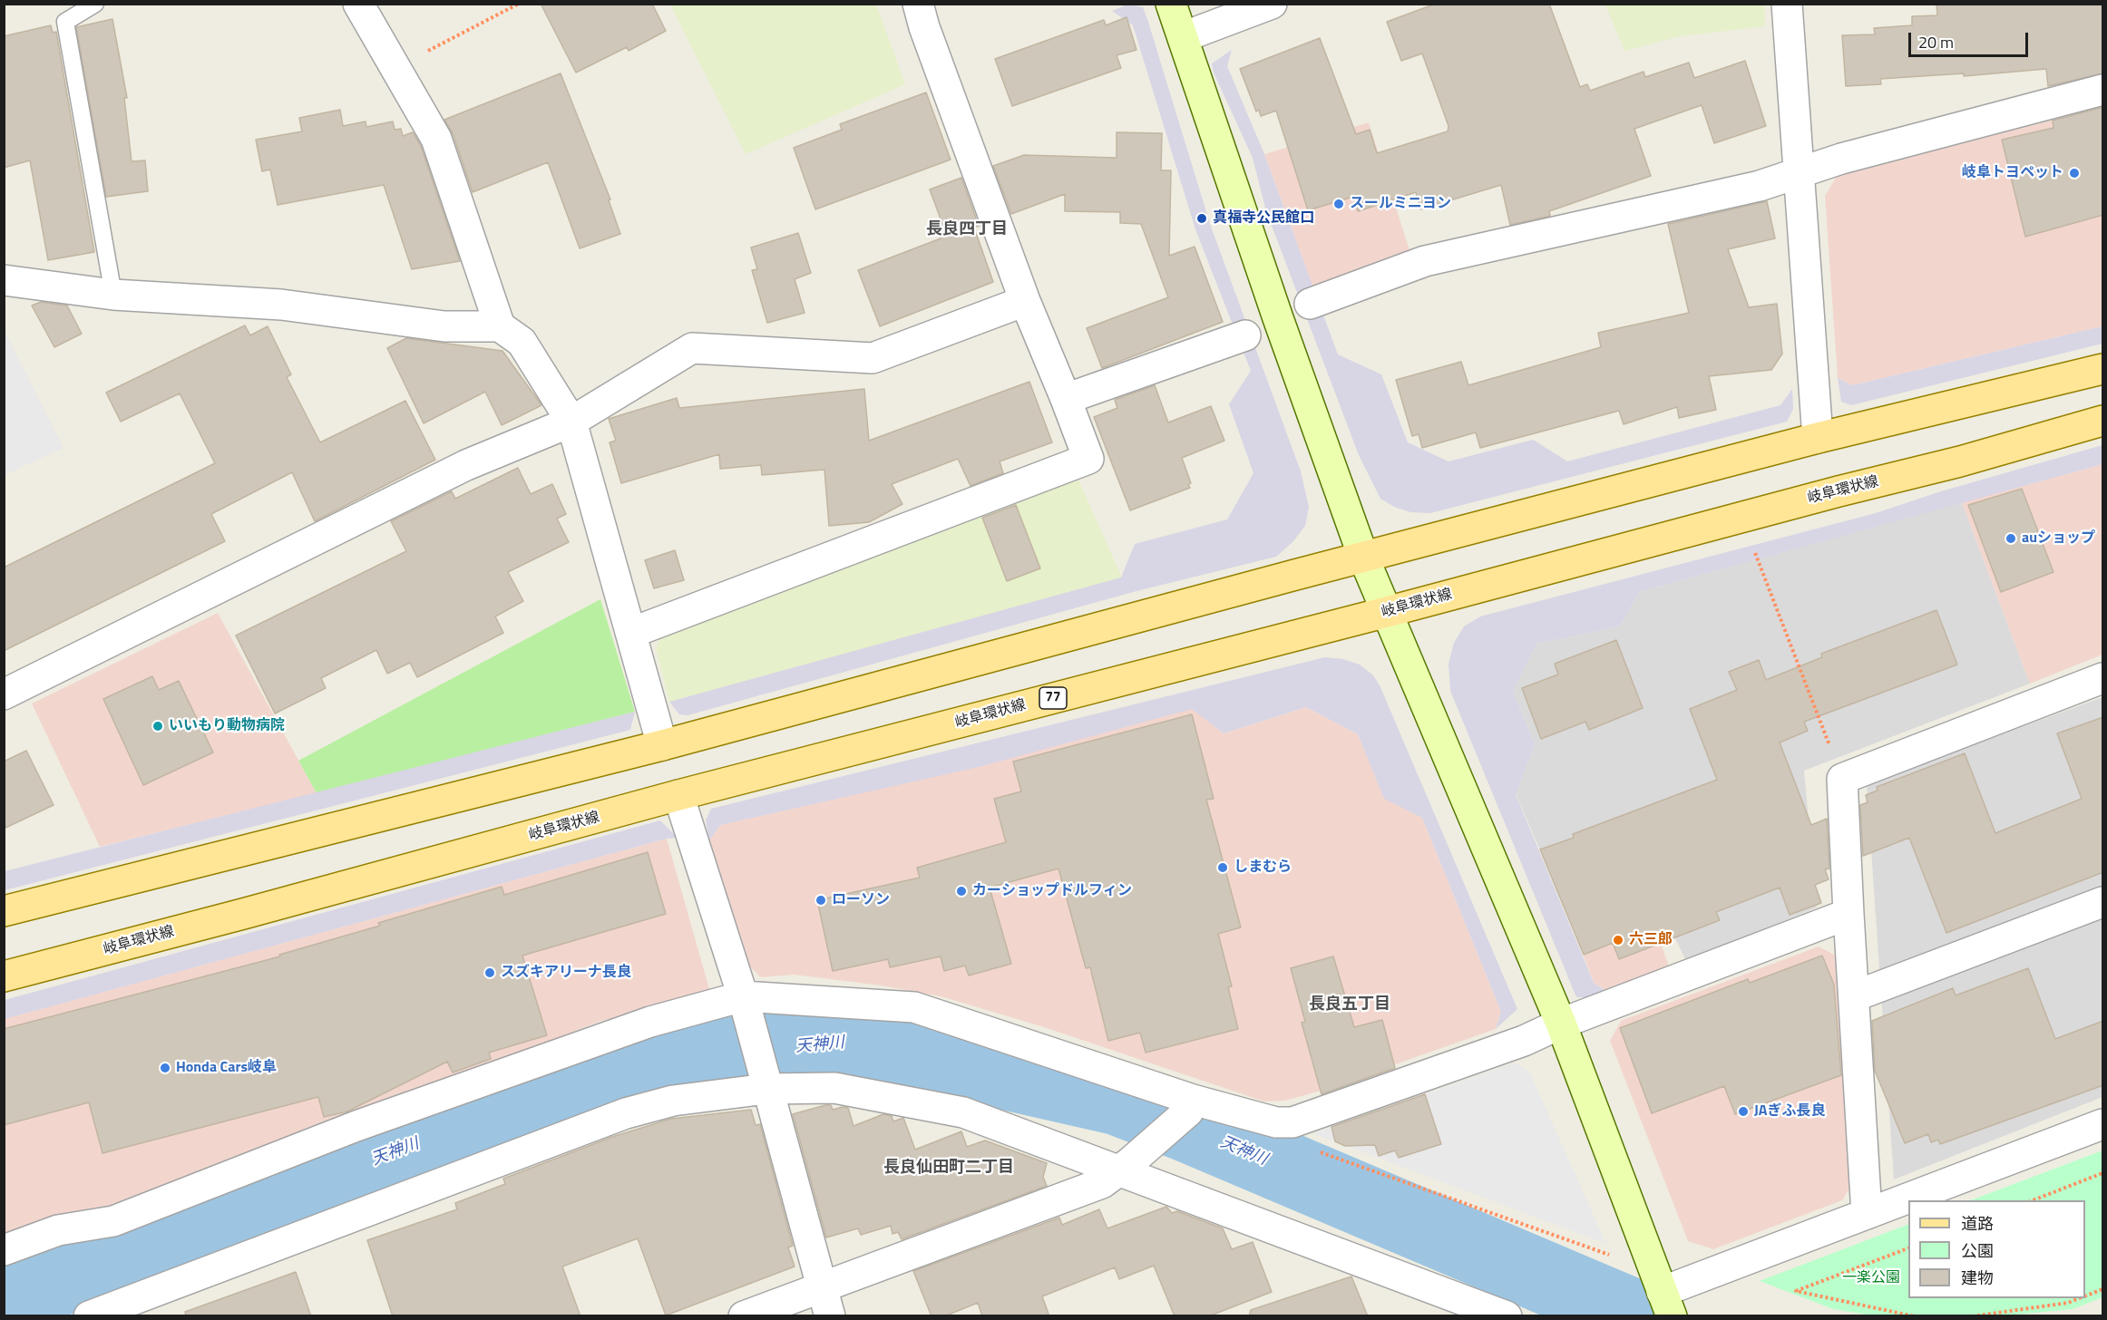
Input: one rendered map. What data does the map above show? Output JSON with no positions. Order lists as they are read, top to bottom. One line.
{"streets":{"main road":["岐阜環状線","77"]},"districts":["長良四丁目","長良五丁目","長良仙田町二丁目"],"water":["天神川"],"parks":["一楽公園"],"places":["岐阜トヨペット","スールミニヨン","真福寺公民館口","auショップ","いいもり動物病院","しまむら","カーショップドルフィン","ローソン","六三郎","スズキアリーナ長良","Honda Cars岐阜","JAぎふ長良"],"legend":["道路","公園","建物"],"scale_bar":"20 m"}
